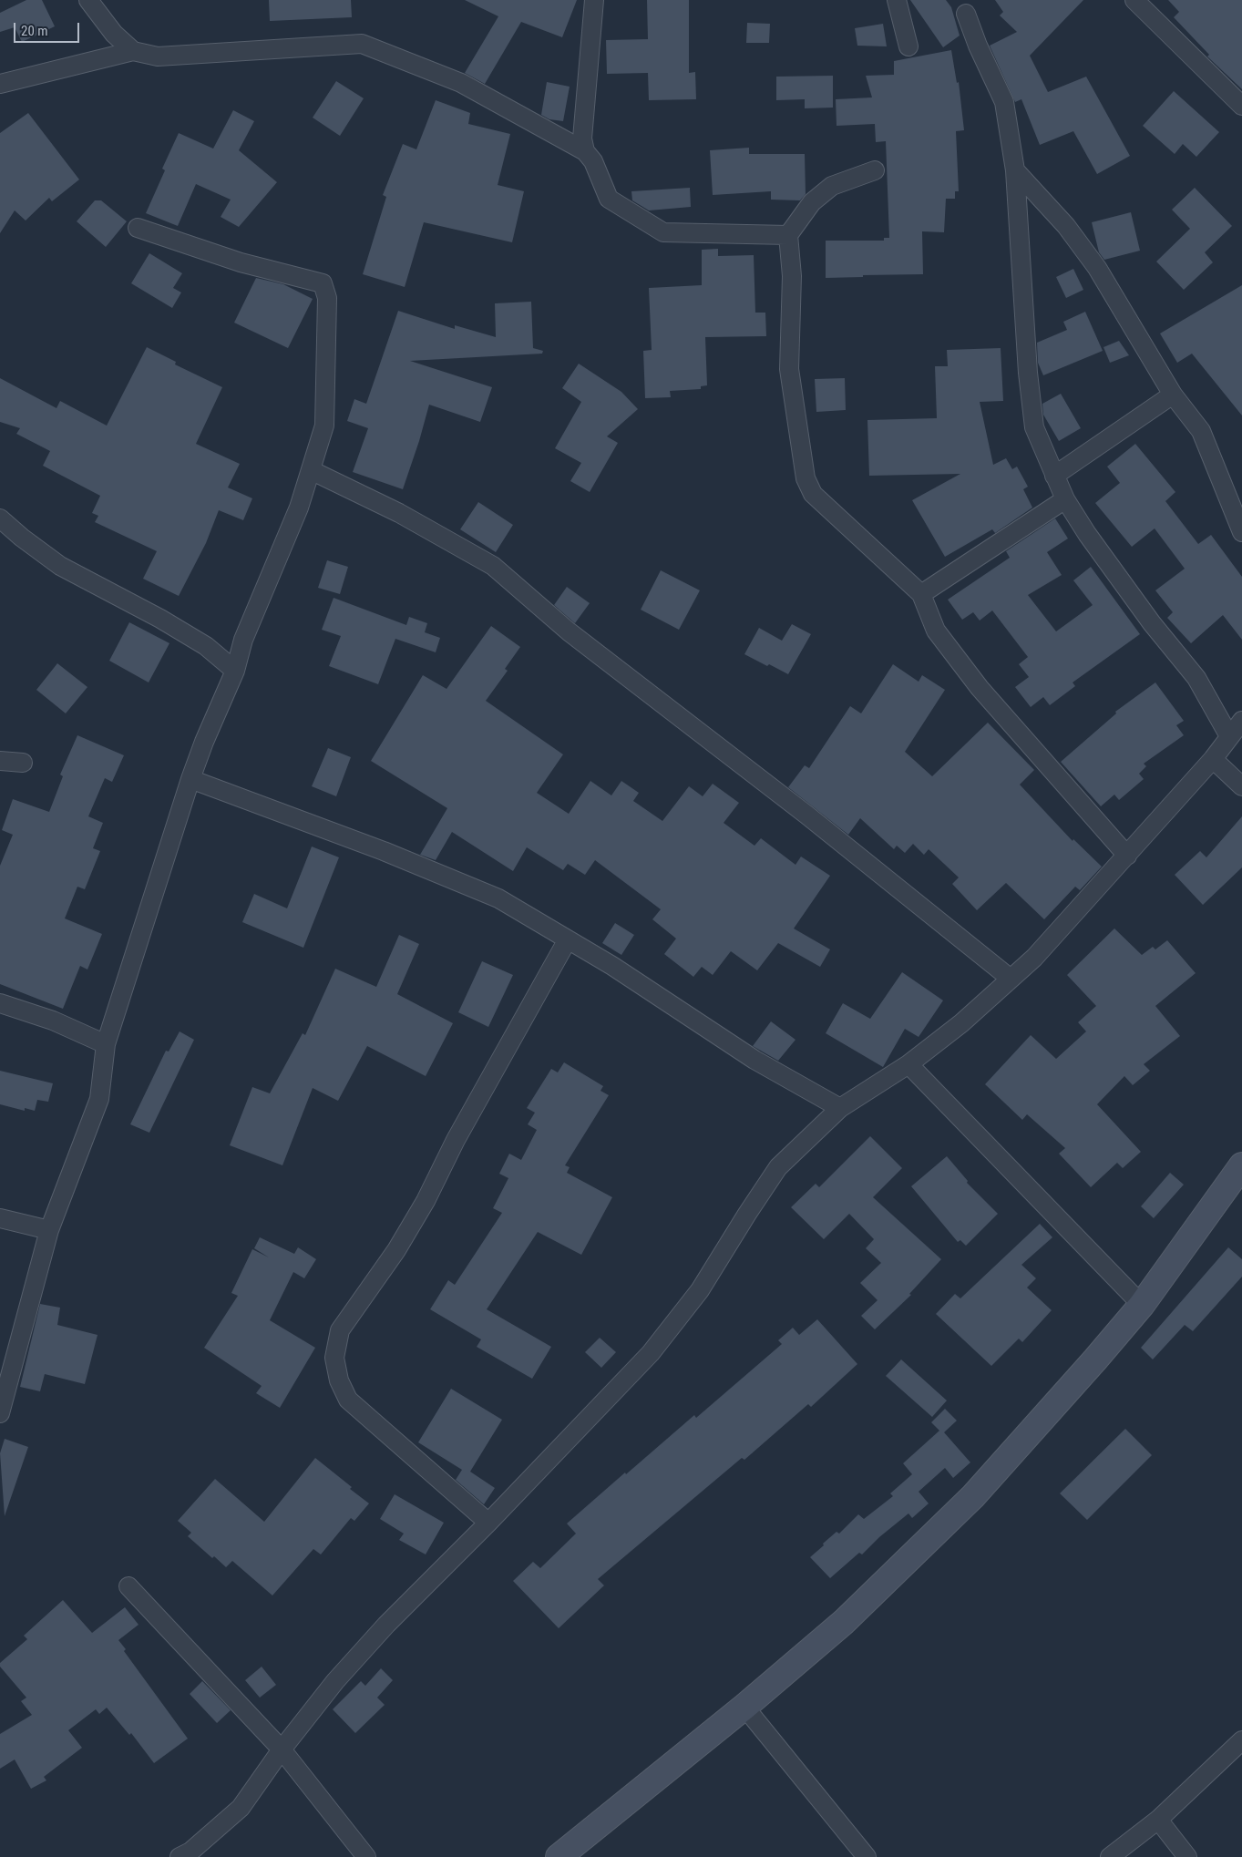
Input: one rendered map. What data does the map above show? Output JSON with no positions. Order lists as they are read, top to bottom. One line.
{"scale_bar":"20 m"}
